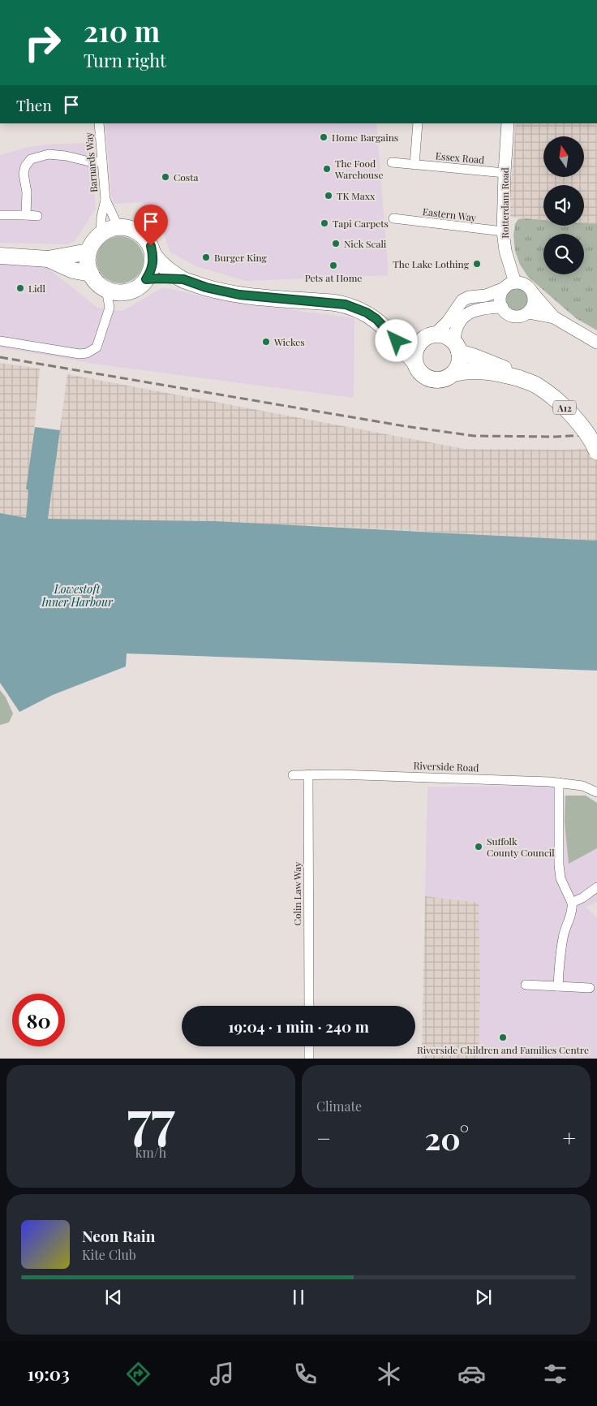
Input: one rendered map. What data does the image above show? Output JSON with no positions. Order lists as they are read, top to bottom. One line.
{"streets":{"highway":["A12"],"street":["Essex Road","Barnards Way","Rotterdam Road","Eastern Way","Riverside Road","Colin Law Way"]},"crossings":[["Essex Road","Rotterdam Road"],["Rotterdam Road","Eastern Way"],["Riverside Road","Colin Law Way"]],"water":["Lowestoft Inner Harbour"],"places":["Home Bargains","The Food Warehouse","Costa","TK Maxx","Tapi Carpets","Nick Scali","Burger King","The Lake Lothing","Pets at Home","Lidl","Wickes","Suffolk County Council","Riverside Children and Families Centre"],"north":"top","page":{"turn":["210 m","Turn right"],"then":"Then","limit":"80","trip":"19:04 · 1 min · 240 m","tile":[["77","km/h"],"Climate"],"heat":["−","20°","+"],"song":["Neon Rain","Kite Club"],"tabs":"19:03"}}
